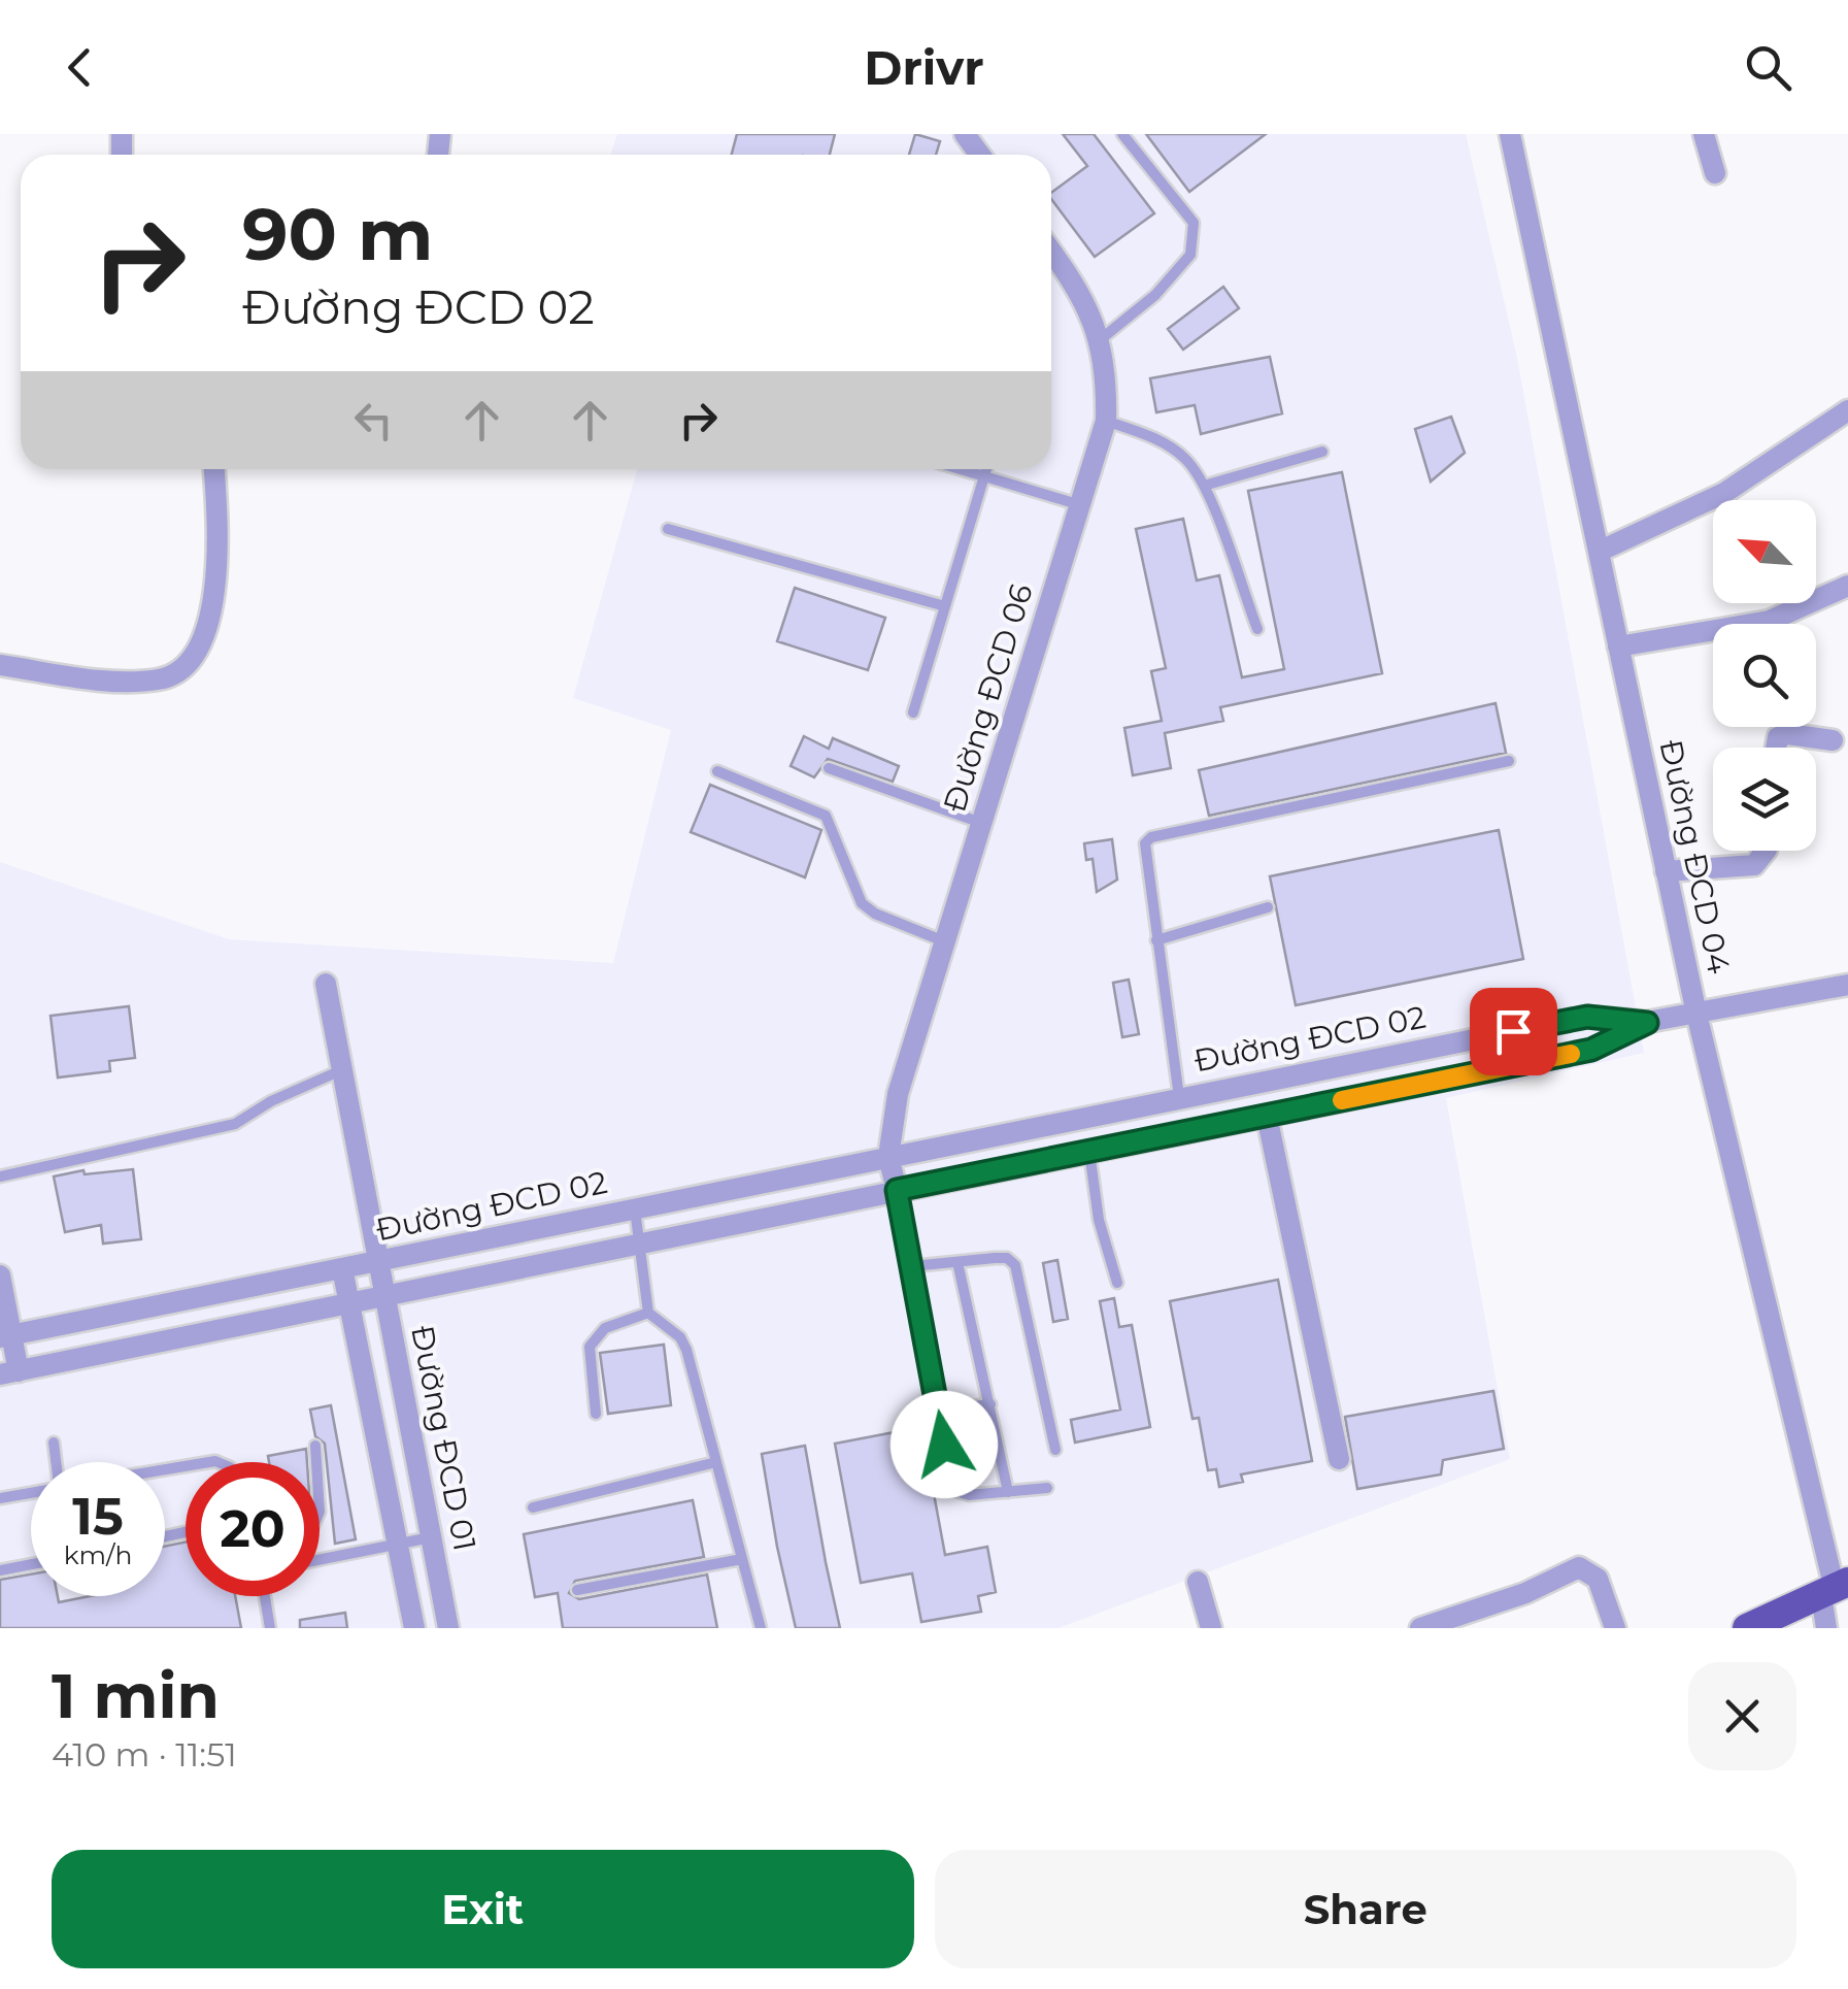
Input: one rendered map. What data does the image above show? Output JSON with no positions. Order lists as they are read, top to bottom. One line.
{"streets":{"street":["Đường ĐCD 06","Đường ĐCD 04","Đường ĐCD 02","Đường ĐCD 01"]},"crossings":[["Đường ĐCD 06","Đường ĐCD 02"],["Đường ĐCD 02","Đường ĐCD 01"]],"north":"top left","page":{"header":"Drivr","turn":["90 m","Đường ĐCD 02"],"speed":"15 km/h","limit":"20","heading":["1 min","410 m · 11:51"],"buttons":["Exit","Share"]}}
